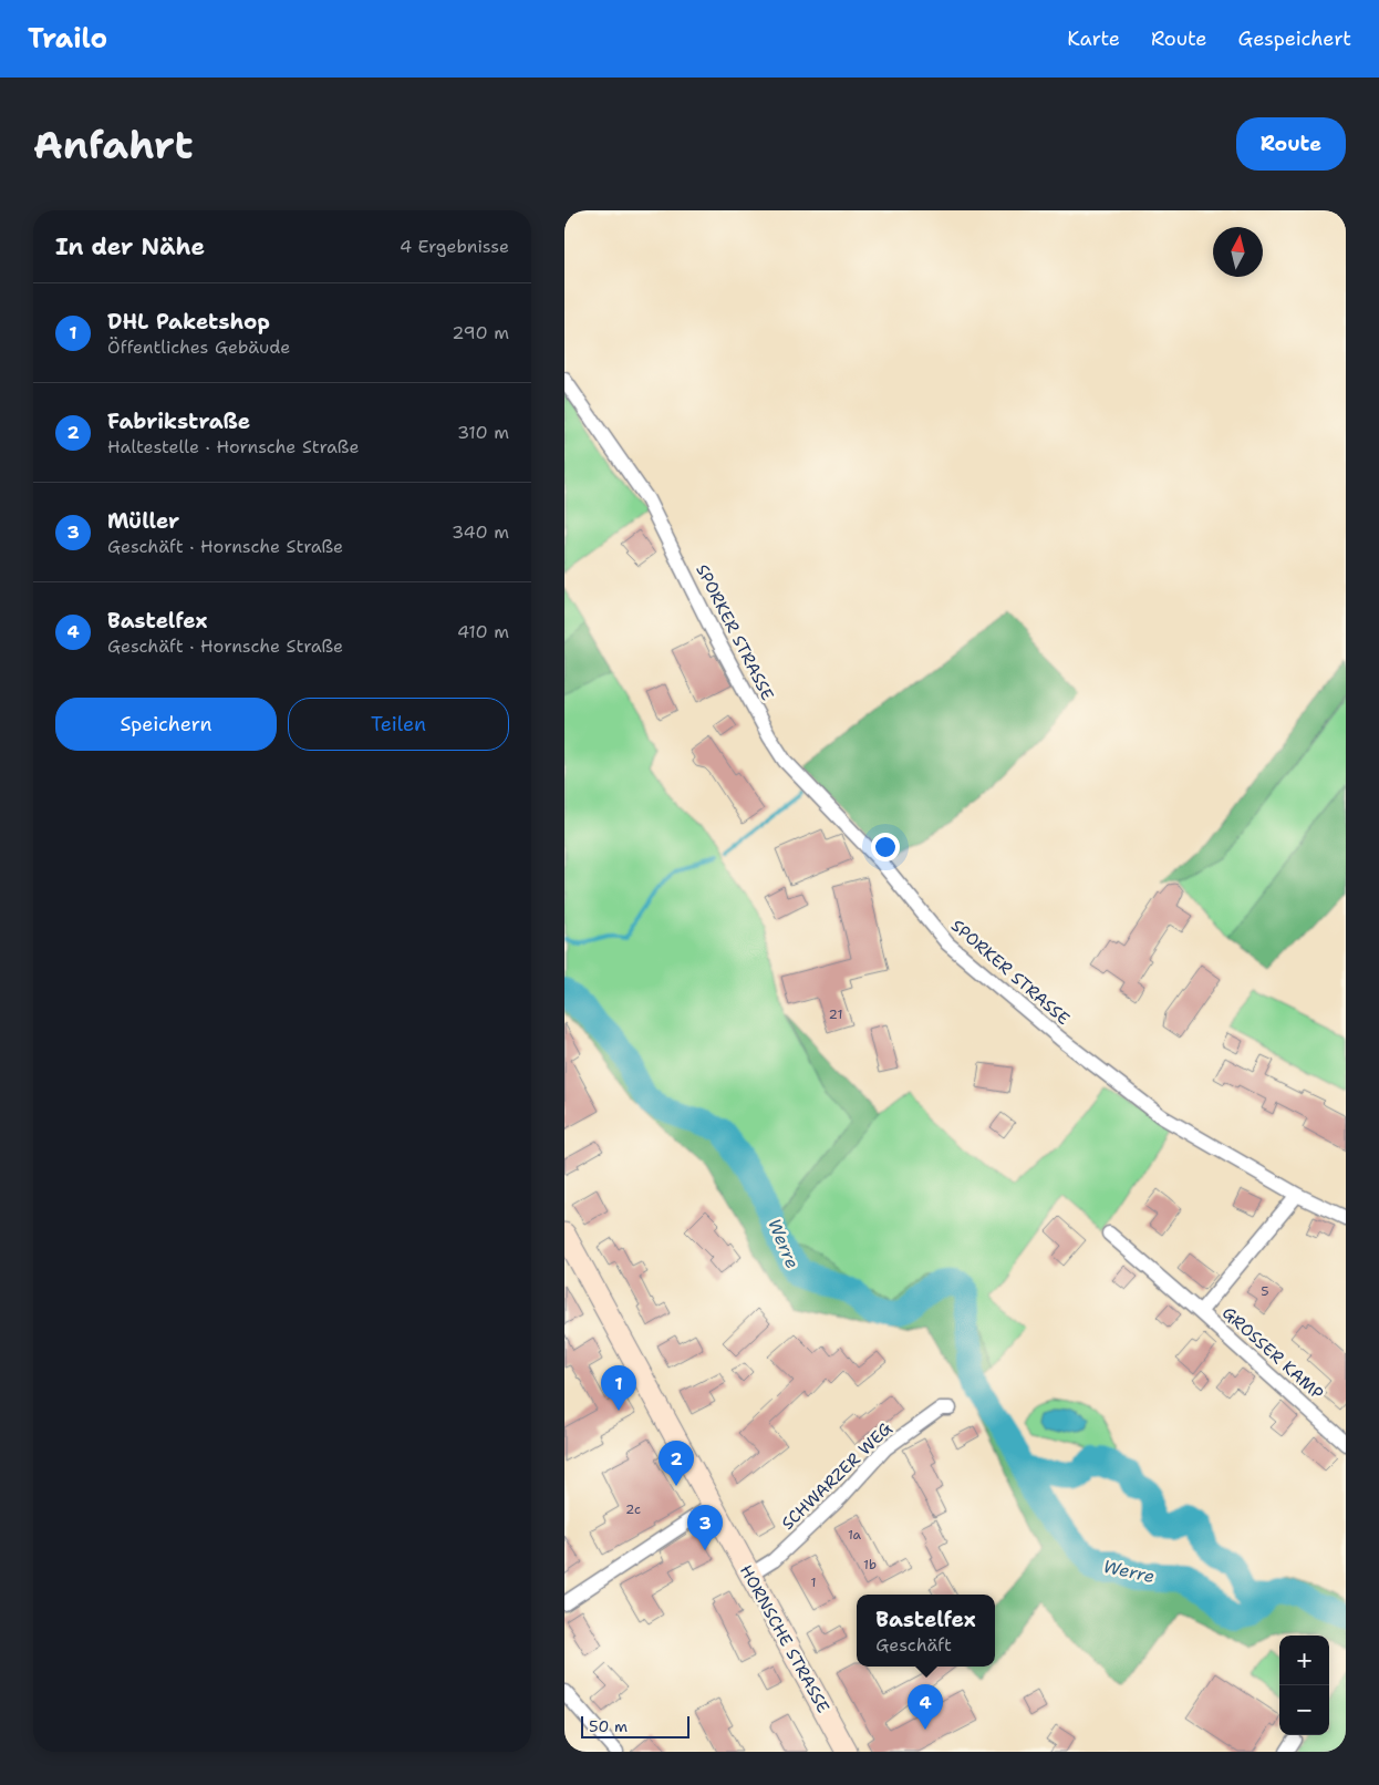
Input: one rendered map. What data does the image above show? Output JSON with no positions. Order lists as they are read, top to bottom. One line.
{"streets":{"main road":["HORNSCHE STRASSE"],"street":["SPORKER STRASSE","GROSSER KAMP","SCHWARZER WEG"]},"crossings":[["SPORKER STRASSE","GROSSER KAMP"],["SCHWARZER WEG","HORNSCHE STRASSE"]],"water":["Werre"],"house_numbers":["21","5","2c","1a","1b","1"],"scale_bar":"50 m","north":"top","page":{"header":"Trailo","nav":["Karte","Route","Gespeichert"],"buttons":["Route",["Speichern","Teilen"]],"title":"Anfahrt","heading":["In der Nähe","4 Ergebnisse"],"list":[{"mark":"1","name":"DHL Paketshop","note":"Öffentliches Gebäude","value":"290 m"},{"mark":"2","name":"Fabrikstraße","note":"Haltestelle · Hornsche Straße","value":"310 m"},{"mark":"3","name":"Müller","note":"Geschäft · Hornsche Straße","value":"340 m"},{"mark":"4","name":"Bastelfex","note":"Geschäft · Hornsche Straße","value":"410 m"}],"pins":["1","2","3","4"],"popup":["Bastelfex","Geschäft"],"map_buttons":["+","−"],"scale":"50 m"}}
